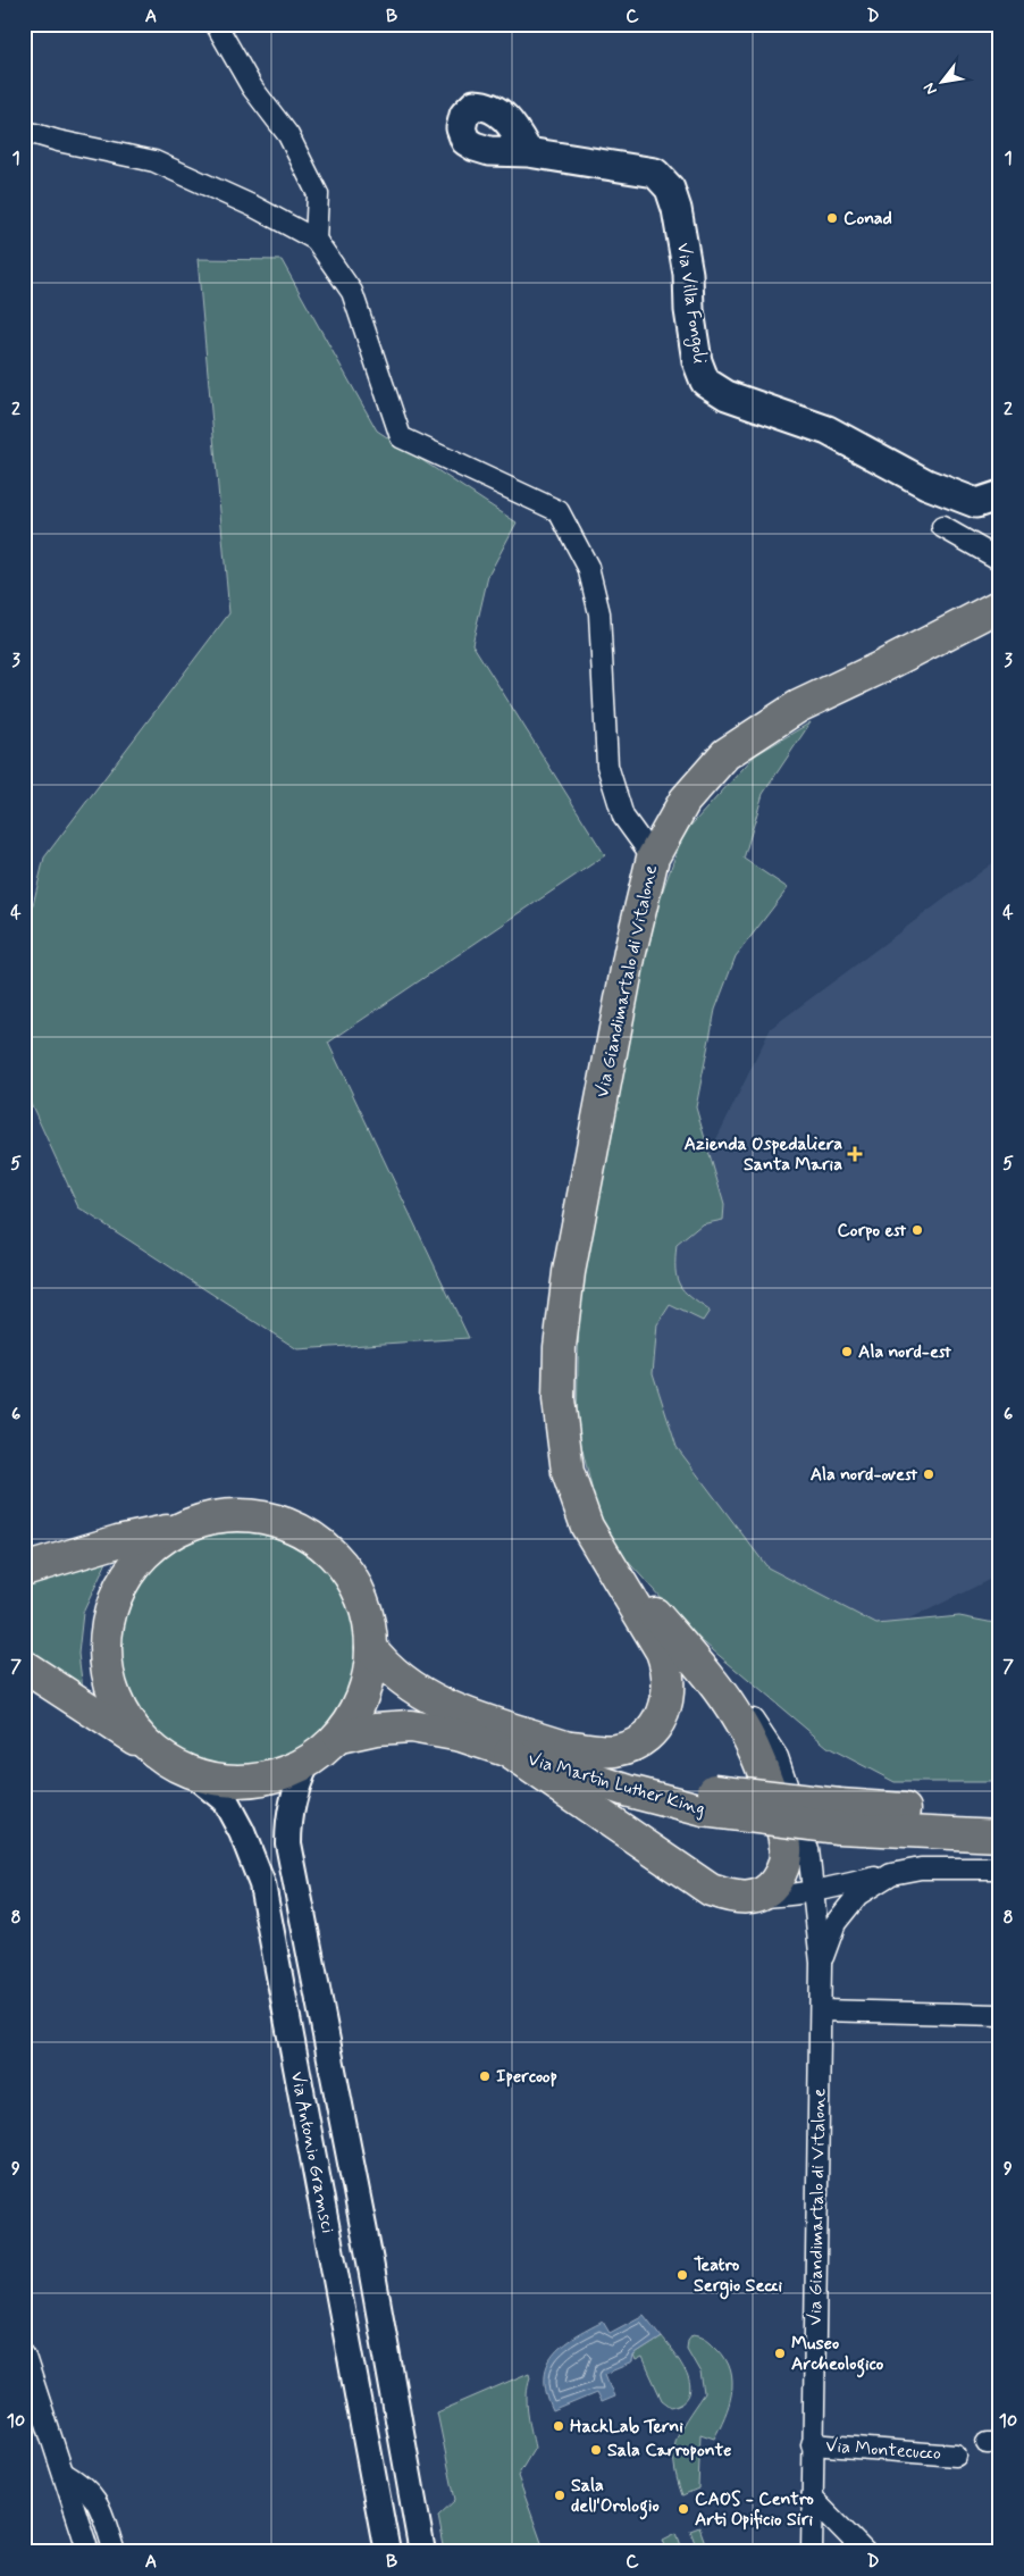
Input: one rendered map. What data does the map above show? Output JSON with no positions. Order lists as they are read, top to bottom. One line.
{"streets":{"main road":["Via Villa Fongoli","Via Giandimartalo di Vitalone","Via Martin Luther King"],"street":["Via Antonio Gramsci","Via Montecucco"]},"crossings":[["Via Giandimartalo di Vitalone","Via Montecucco"]],"places":{"other":["Conad","Corpo est","Ala nord-est","Ala nord-ovest","Ipercoop","Teatro Sergio Secci","Museo Archeologico","HackLab Terni","Sala Carroponte","Sala dell'Orologio","CAOS - Centro Arti Opificio Siri"],"health":["Azienda Ospedaliera Santa Maria"]},"north":"bottom left","grid":{"columns":["A","B","C","D"],"rows":["1","2","3","4","5","6","7","8","9","10"]}}
